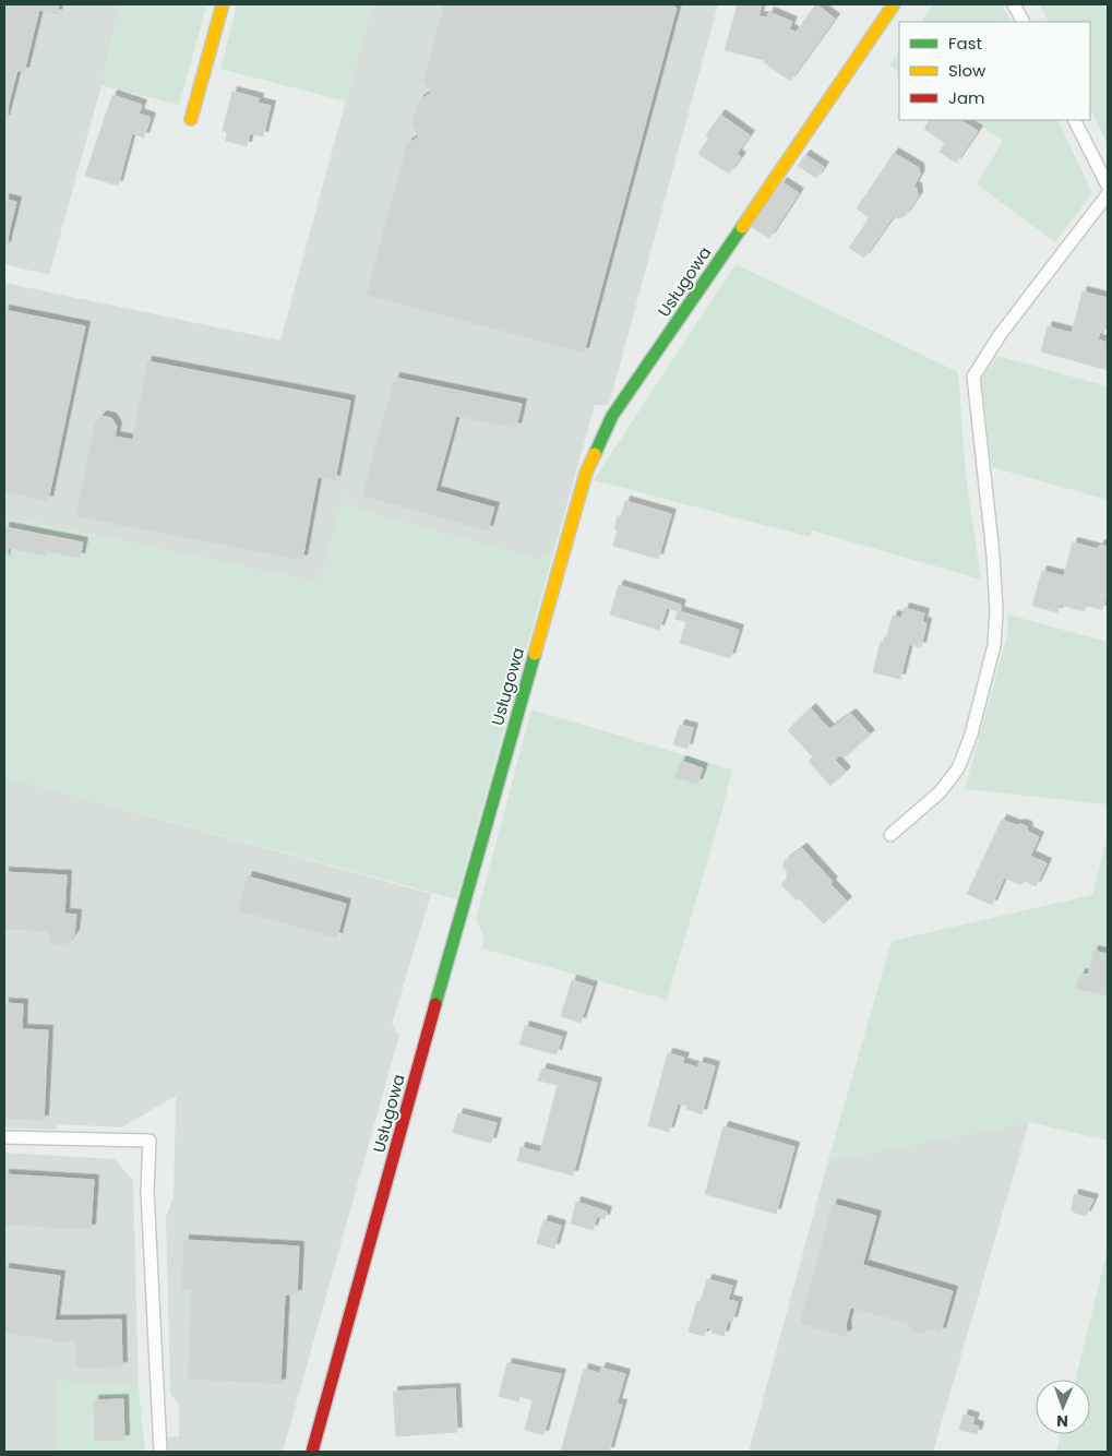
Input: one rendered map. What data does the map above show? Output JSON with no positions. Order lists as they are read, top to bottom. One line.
{"streets":{"street":["Usługowa"]},"legend":["Fast","Slow","Jam"],"north":"bottom"}
